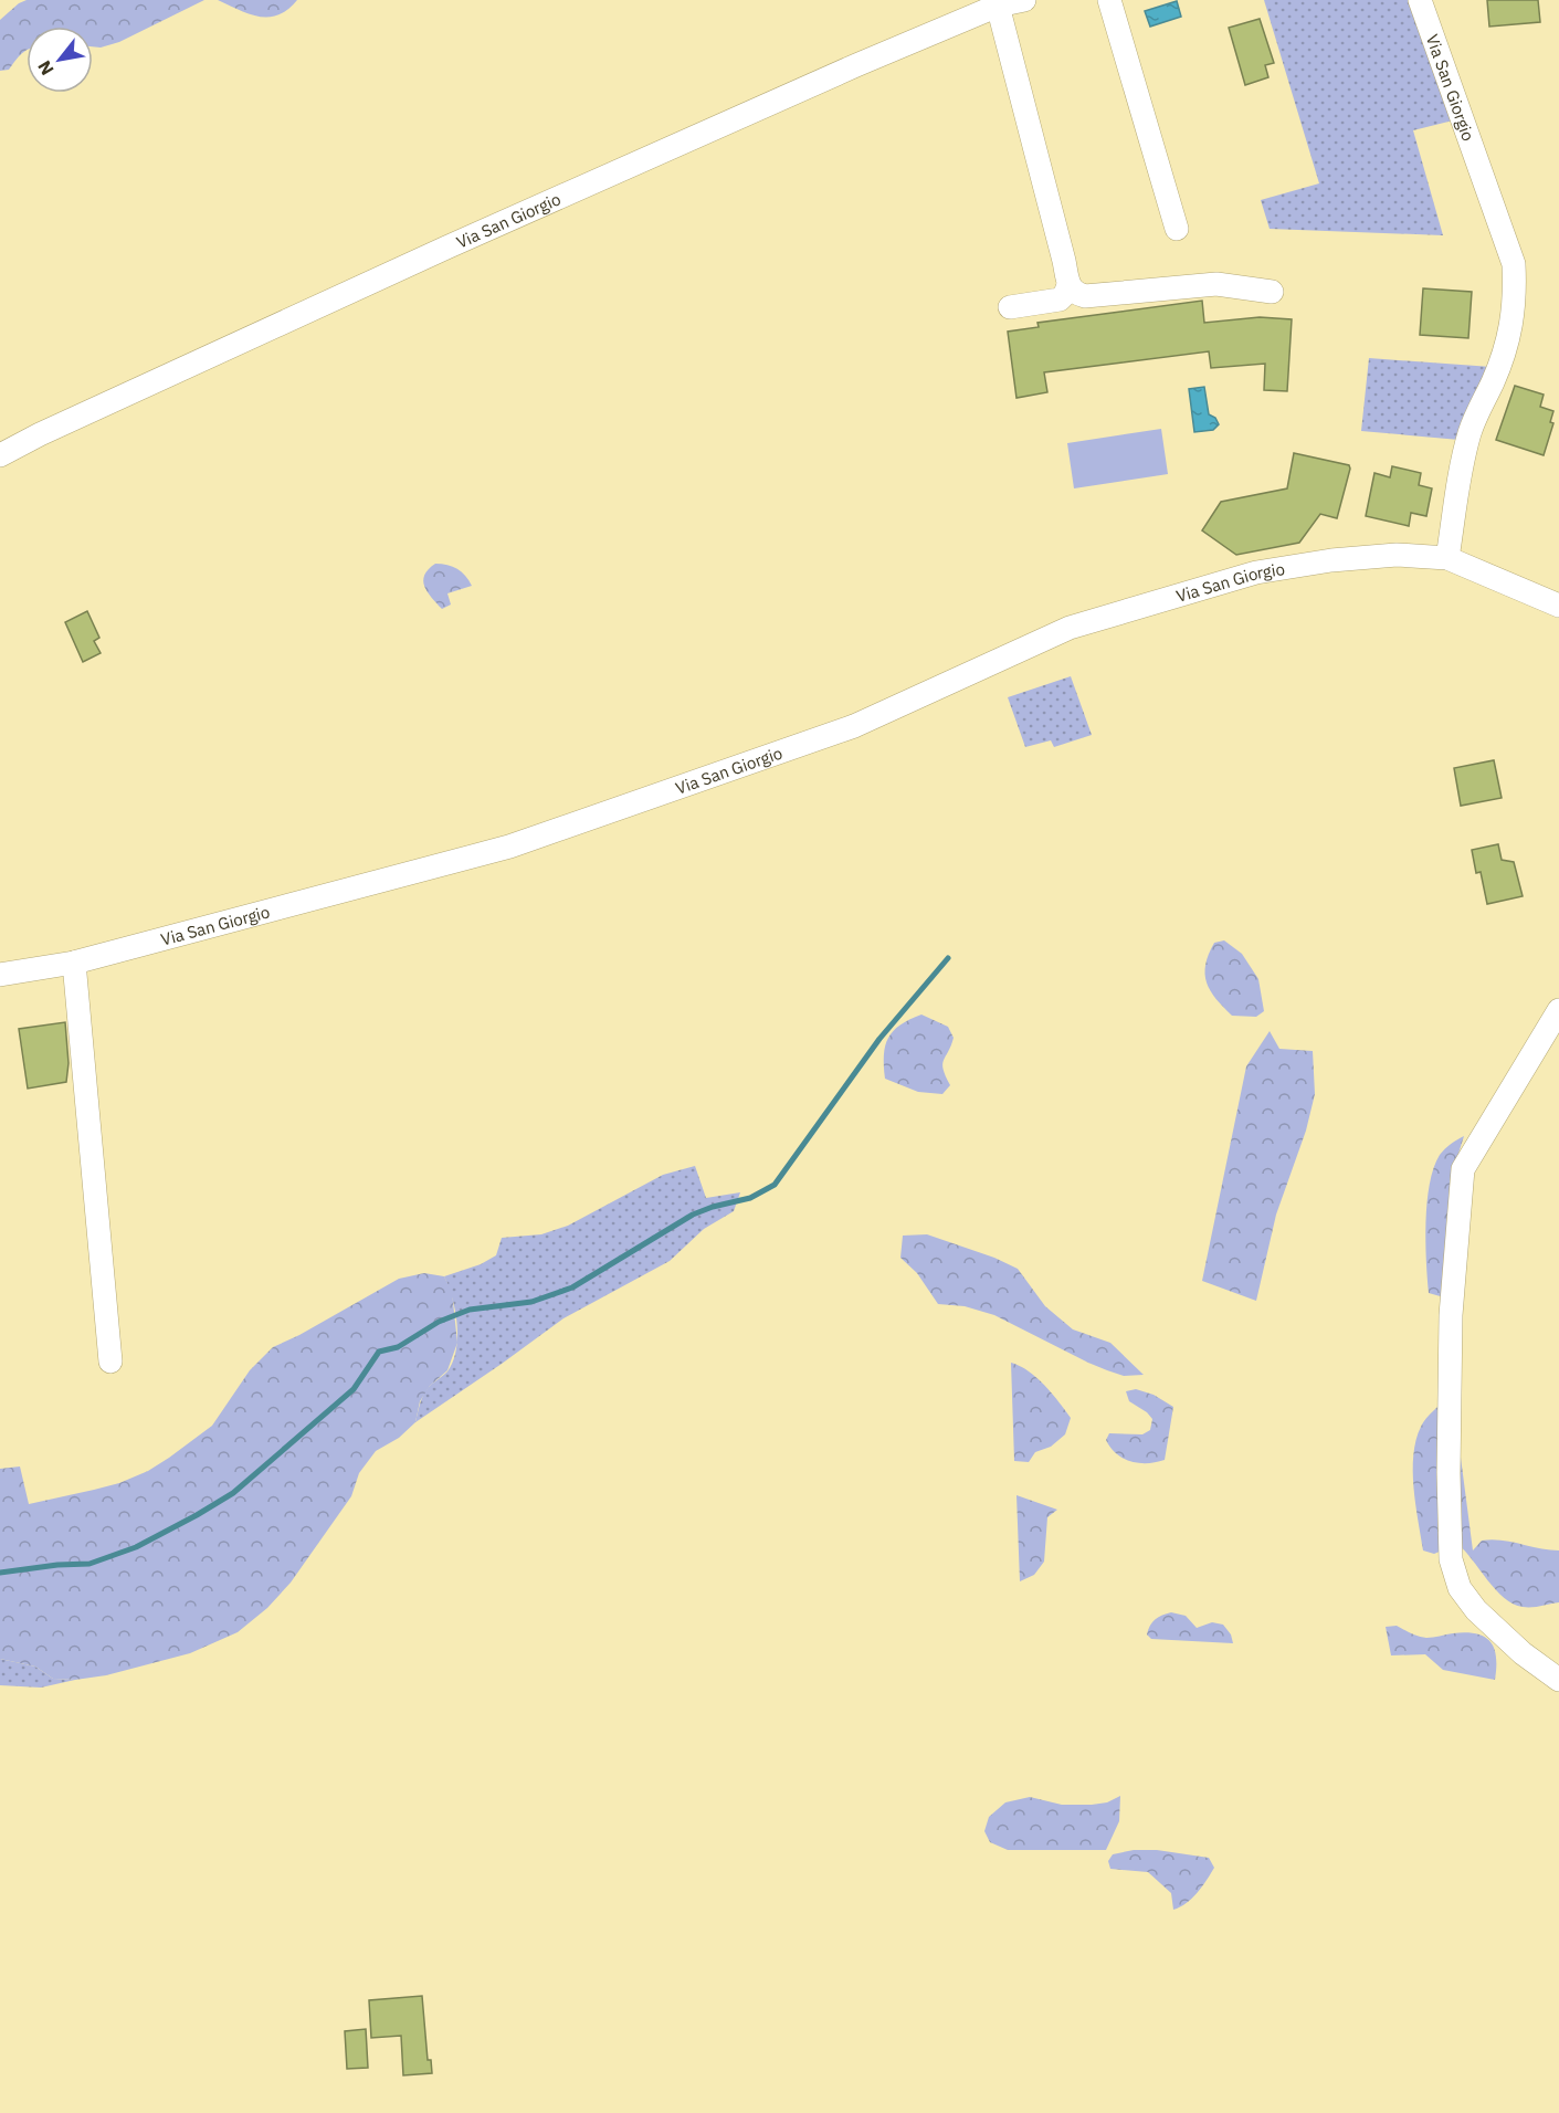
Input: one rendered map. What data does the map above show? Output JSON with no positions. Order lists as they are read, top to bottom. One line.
{"streets":{"street":["Via San Giorgio"]},"north":"bottom left"}
